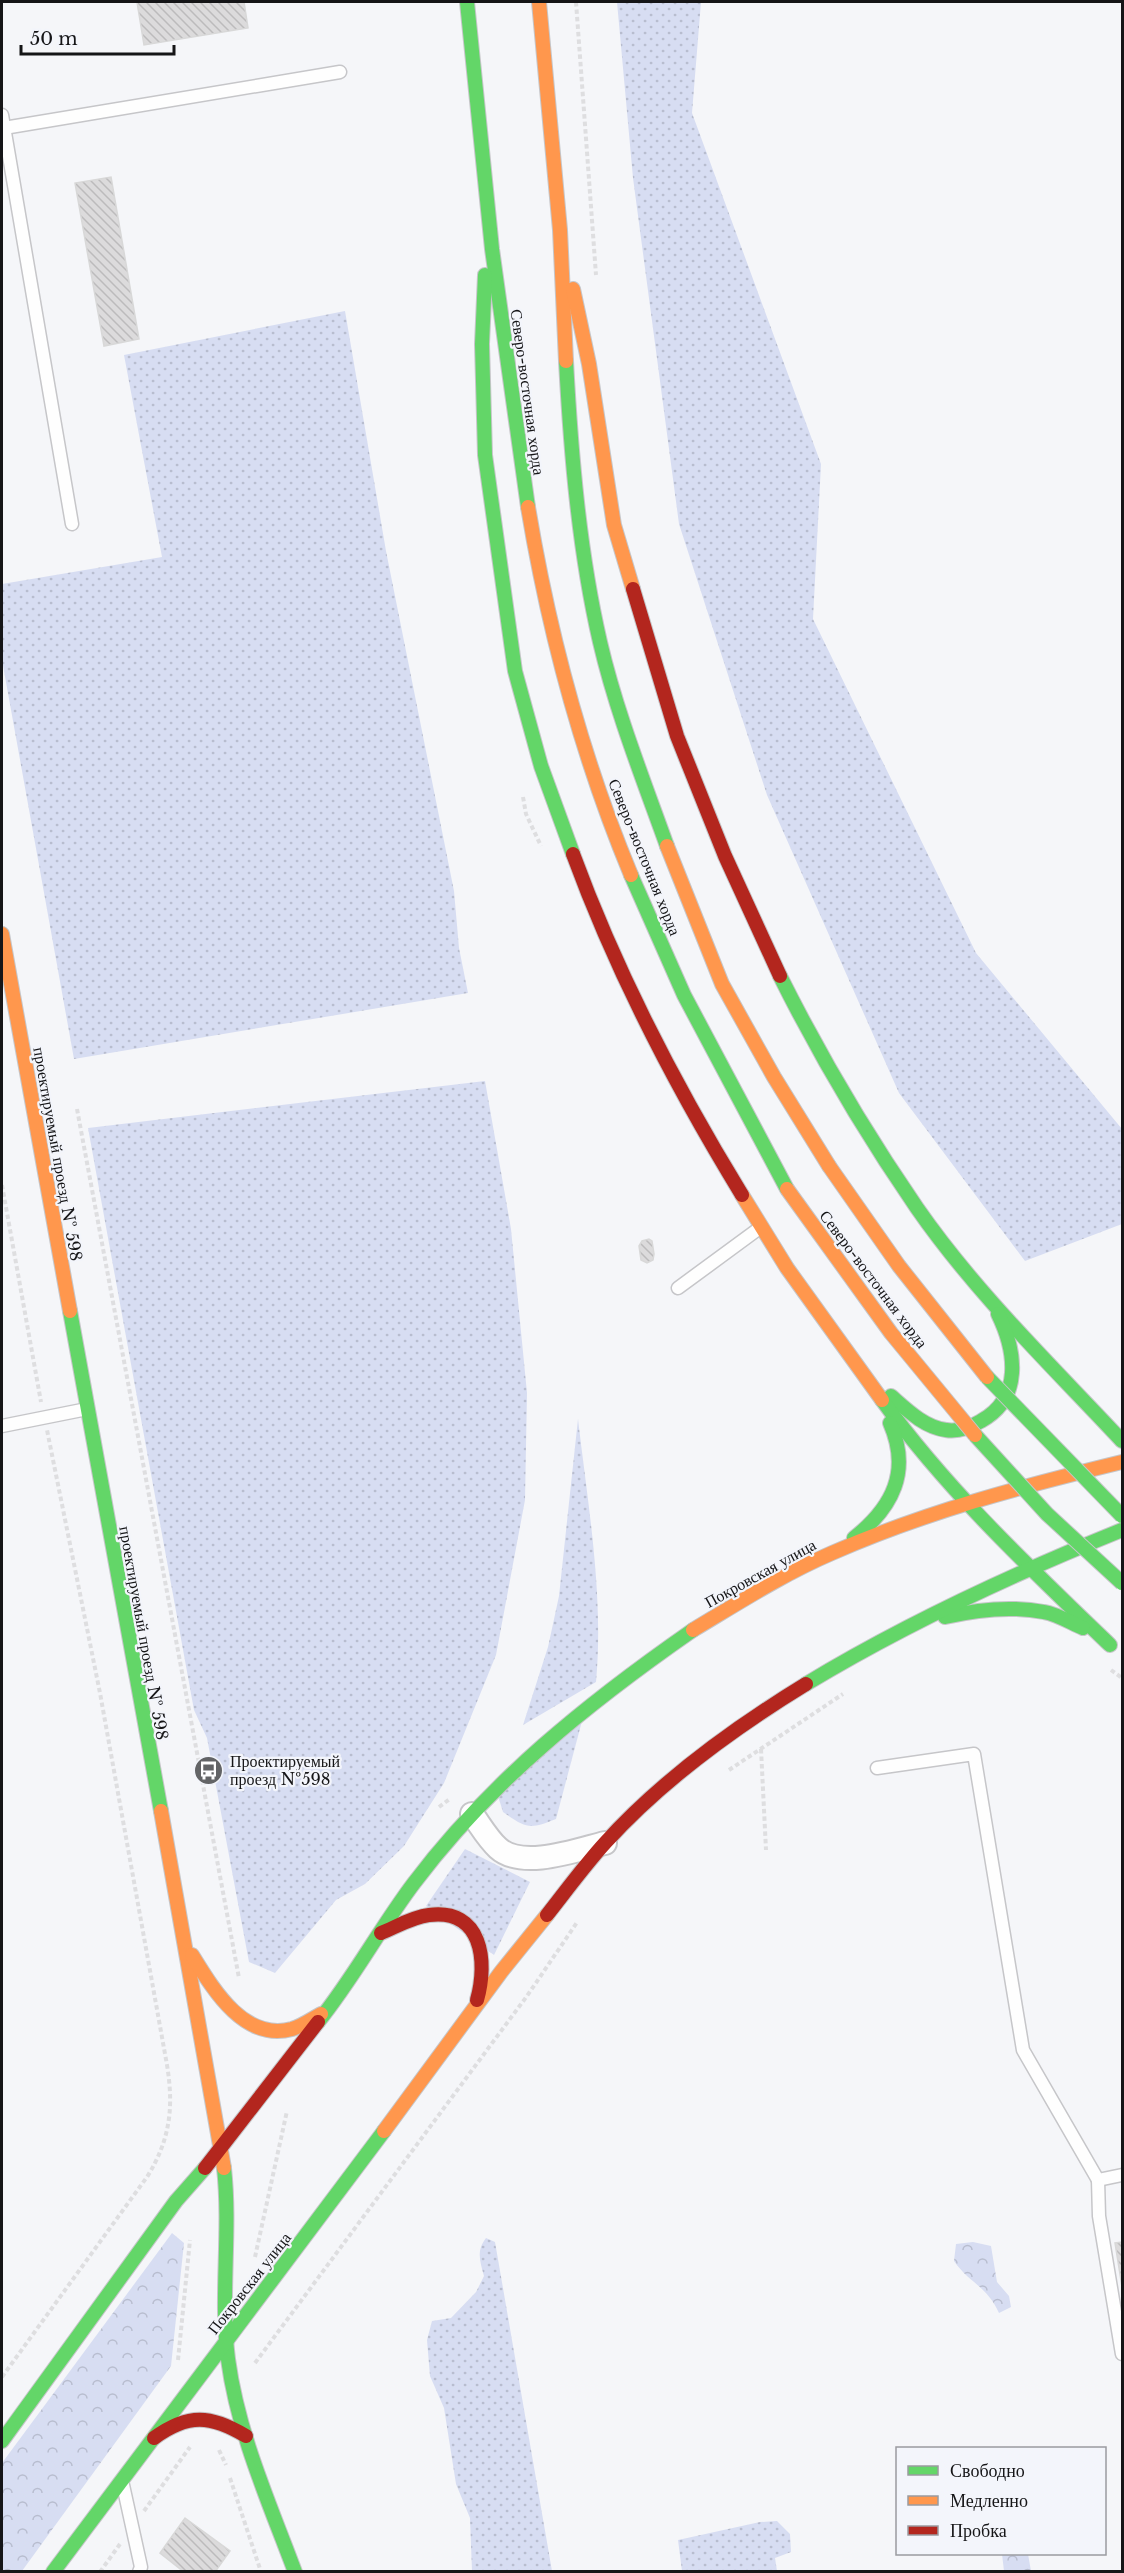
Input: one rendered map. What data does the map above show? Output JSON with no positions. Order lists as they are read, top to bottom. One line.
{"streets":{"main road":["Северо-восточная хорда","проектируемый проезд № 598","Покровская улица"]},"crossings":[["проектируемый проезд № 598","Покровская улица"]],"places":{"bus stop":["Проектируемый проезд №598"]},"legend":["Свободно","Медленно","Пробка"],"scale_bar":"50 m"}
